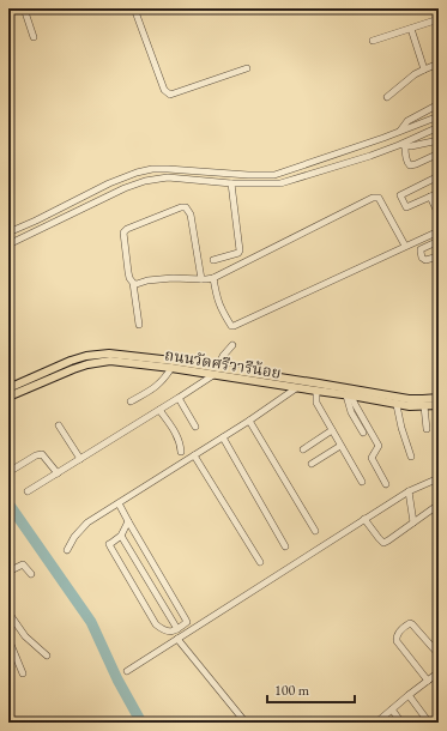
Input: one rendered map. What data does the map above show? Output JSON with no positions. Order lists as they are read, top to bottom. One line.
{"streets":{"main road":["ถนนวัดศรีวารีน้อย"]},"scale_bar":"100 m"}
